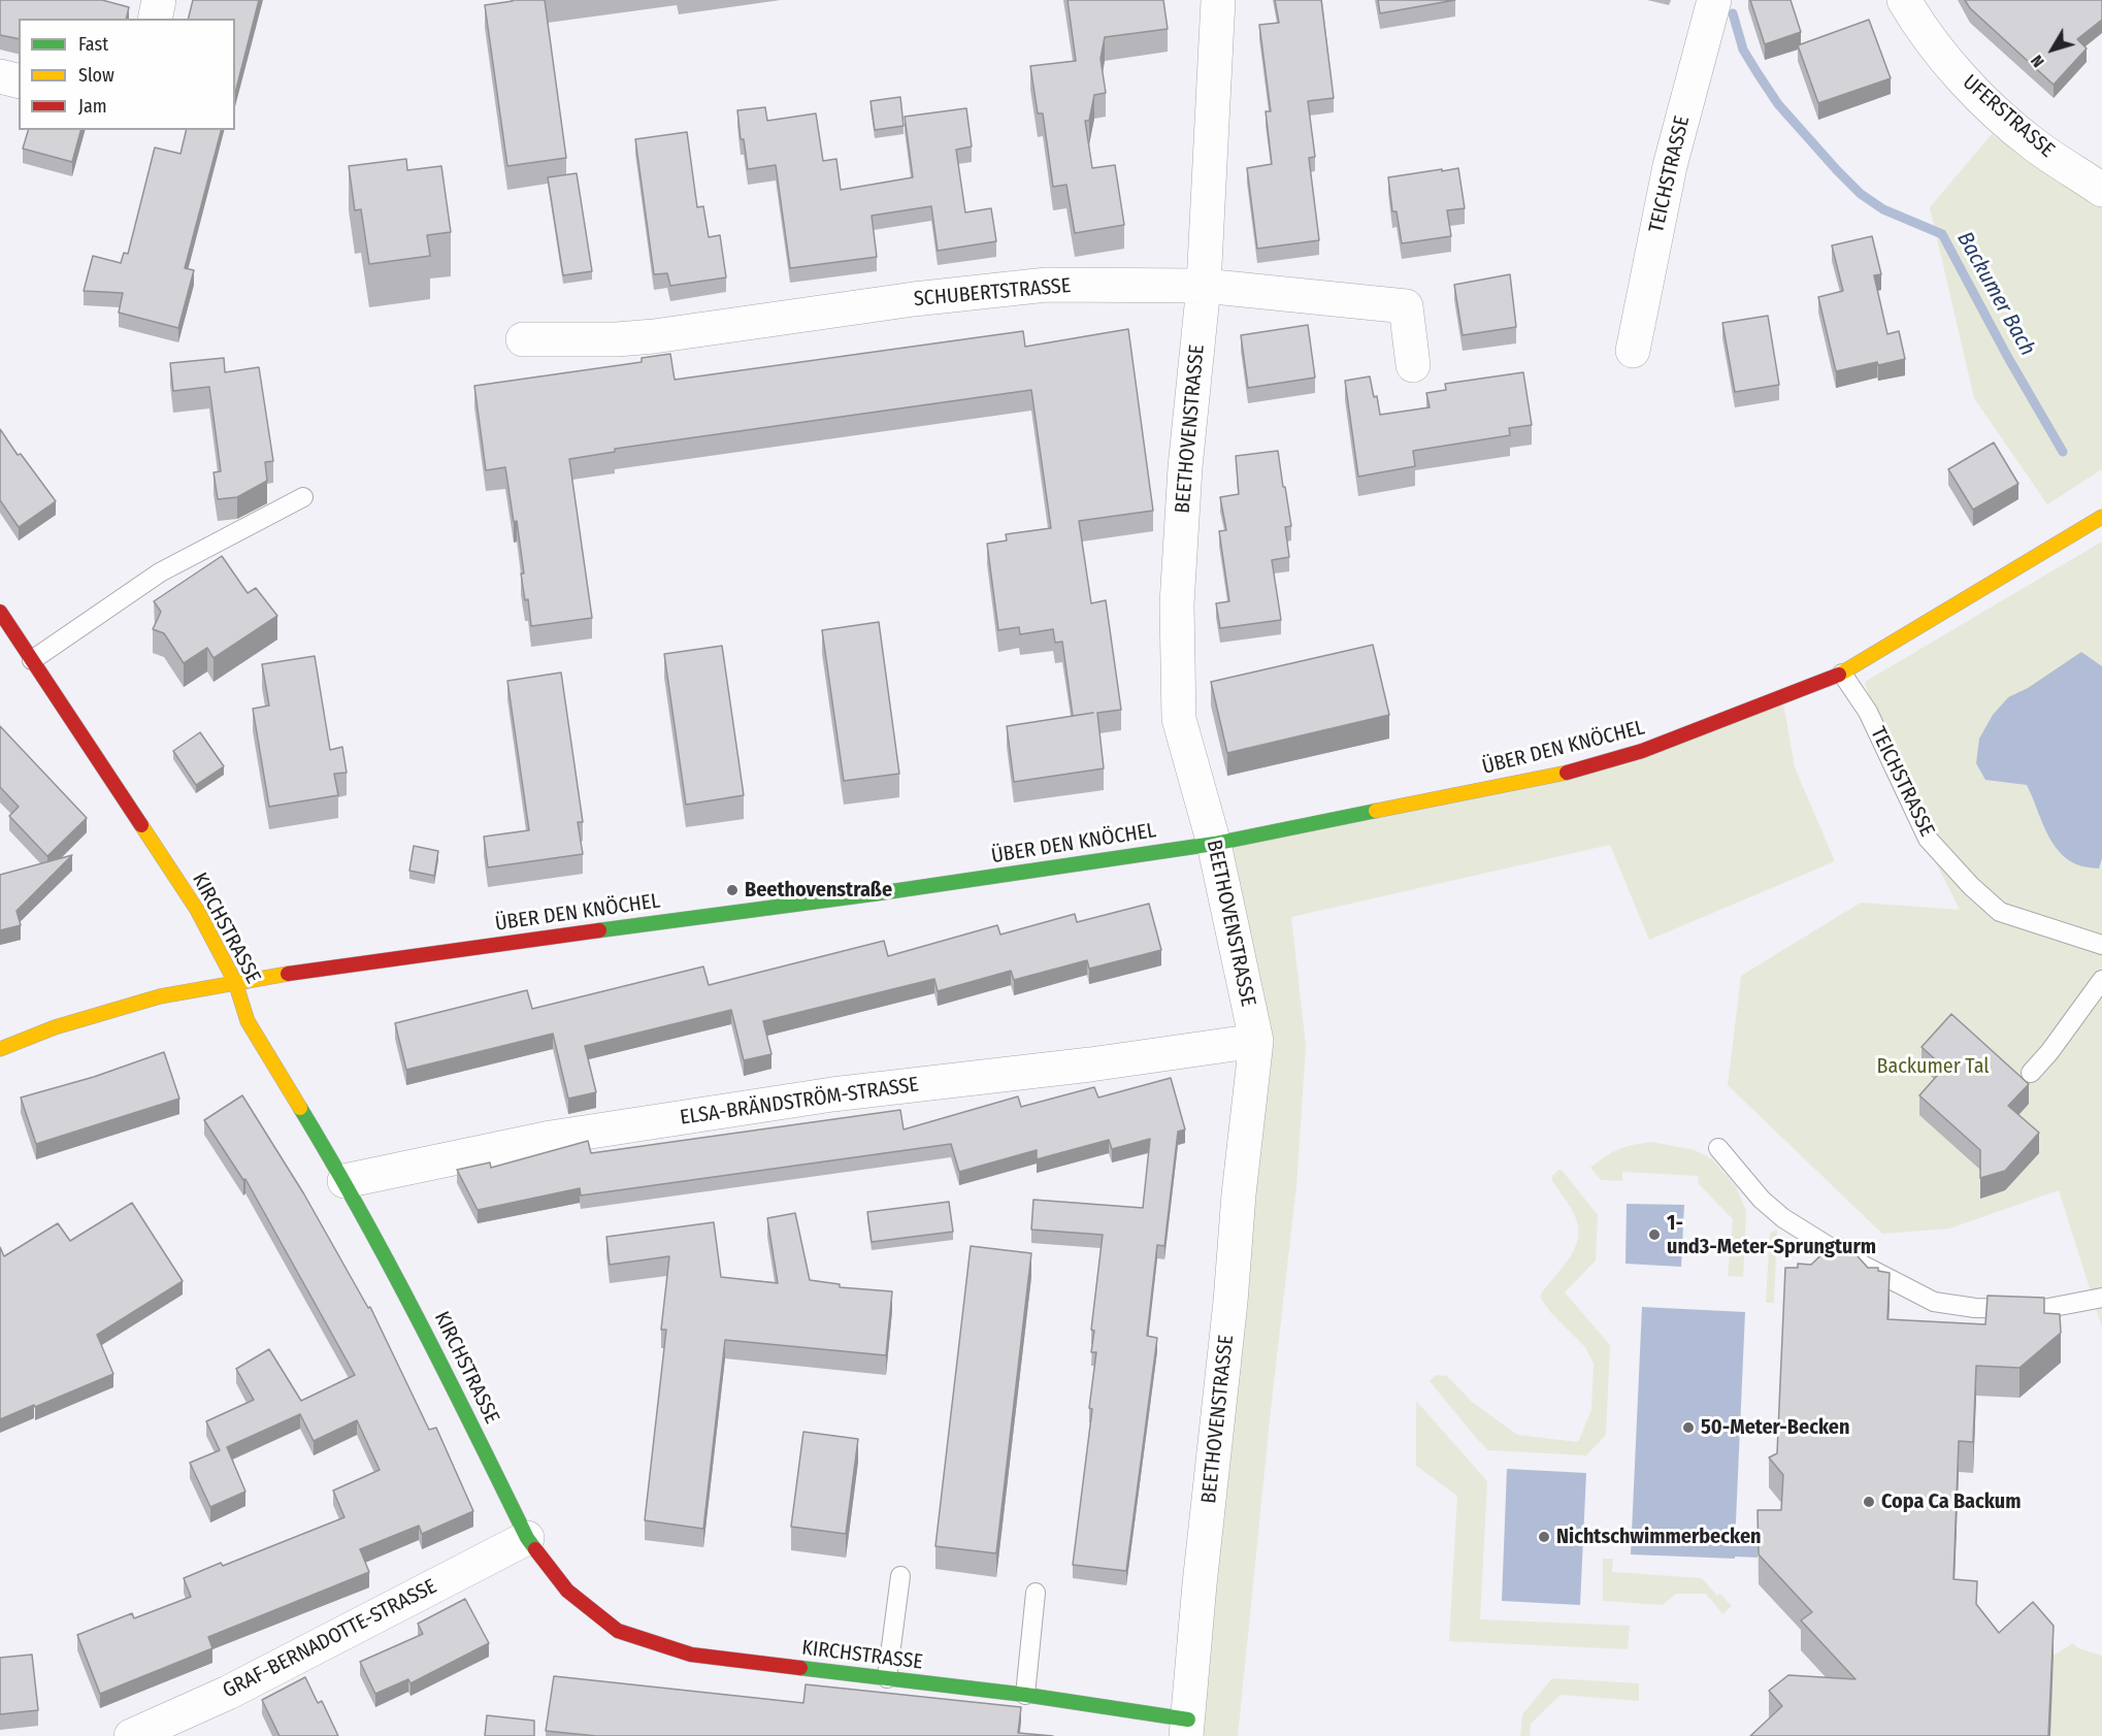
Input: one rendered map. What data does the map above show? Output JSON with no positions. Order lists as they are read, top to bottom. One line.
{"streets":{"main road":["ÜBER DEN KNÖCHEL","KIRCHSTRASSE"],"street":["UFERSTRASSE","TEICHSTRASSE","SCHUBERTSTRASSE","BEETHOVENSTRASSE","ELSA-BRÄNDSTRÖM-STRASSE","GRAF-BERNADOTTE-STRASSE"]},"crossings":[["TEICHSTRASSE","ÜBER DEN KNÖCHEL"],["SCHUBERTSTRASSE","BEETHOVENSTRASSE"],["BEETHOVENSTRASSE","ÜBER DEN KNÖCHEL"],["BEETHOVENSTRASSE","KIRCHSTRASSE"],["BEETHOVENSTRASSE","ELSA-BRÄNDSTRÖM-STRASSE"],["ÜBER DEN KNÖCHEL","KIRCHSTRASSE"],["KIRCHSTRASSE","ELSA-BRÄNDSTRÖM-STRASSE"],["KIRCHSTRASSE","GRAF-BERNADOTTE-STRASSE"]],"water":["Backumer Bach"],"parks":["Backumer Tal"],"places":["Beethovenstraße","1- und3-Meter-Sprungturm","50-Meter-Becken","Copa Ca Backum","Nichtschwimmerbecken"],"legend":["Fast","Slow","Jam"],"north":"bottom left"}
